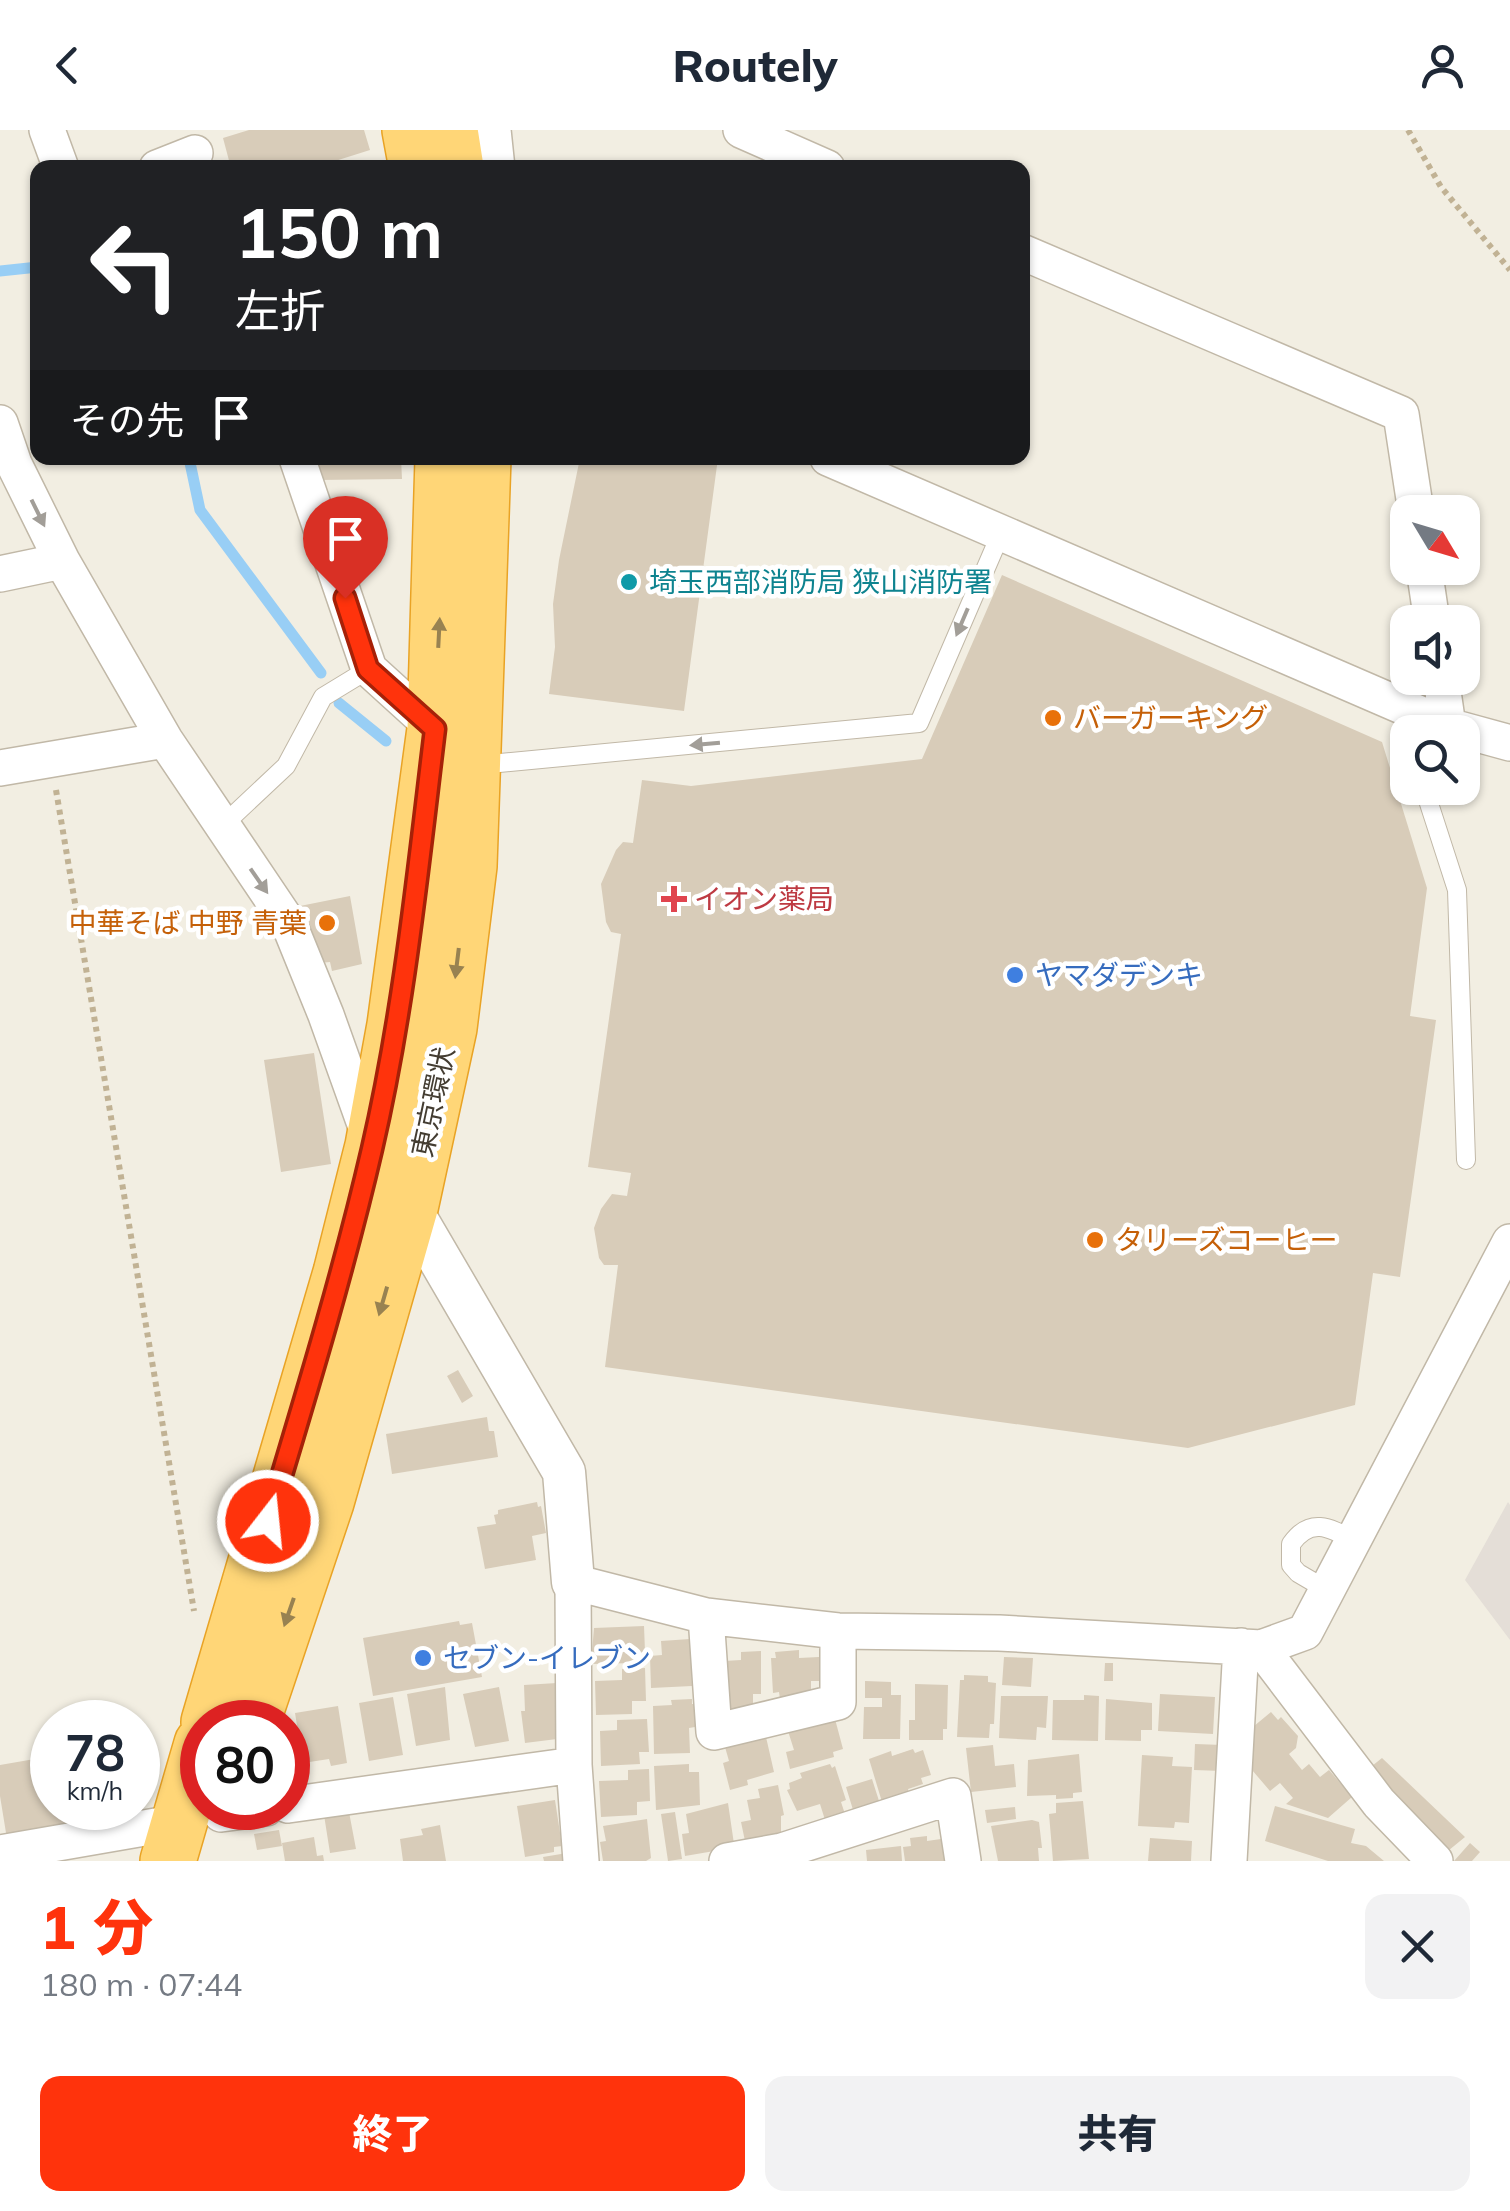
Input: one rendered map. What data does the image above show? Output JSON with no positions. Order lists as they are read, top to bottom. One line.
{"streets":{"highway":["東京環状"]},"places":{"other":["埼玉西部消防局 狭山消防署","バーガーキング","中華そば 中野 青葉","ヤマダデンキ","タリーズコーヒー","セブン-イレブン"],"health":["イオン薬局"]},"north":"bottom right","page":{"header":"Routely","turn":["150 m","左折"],"then":"その先","speed":"78 km/h","limit":"80","heading":["1 分","180 m · 07:44"],"buttons":["終了","共有"]}}
